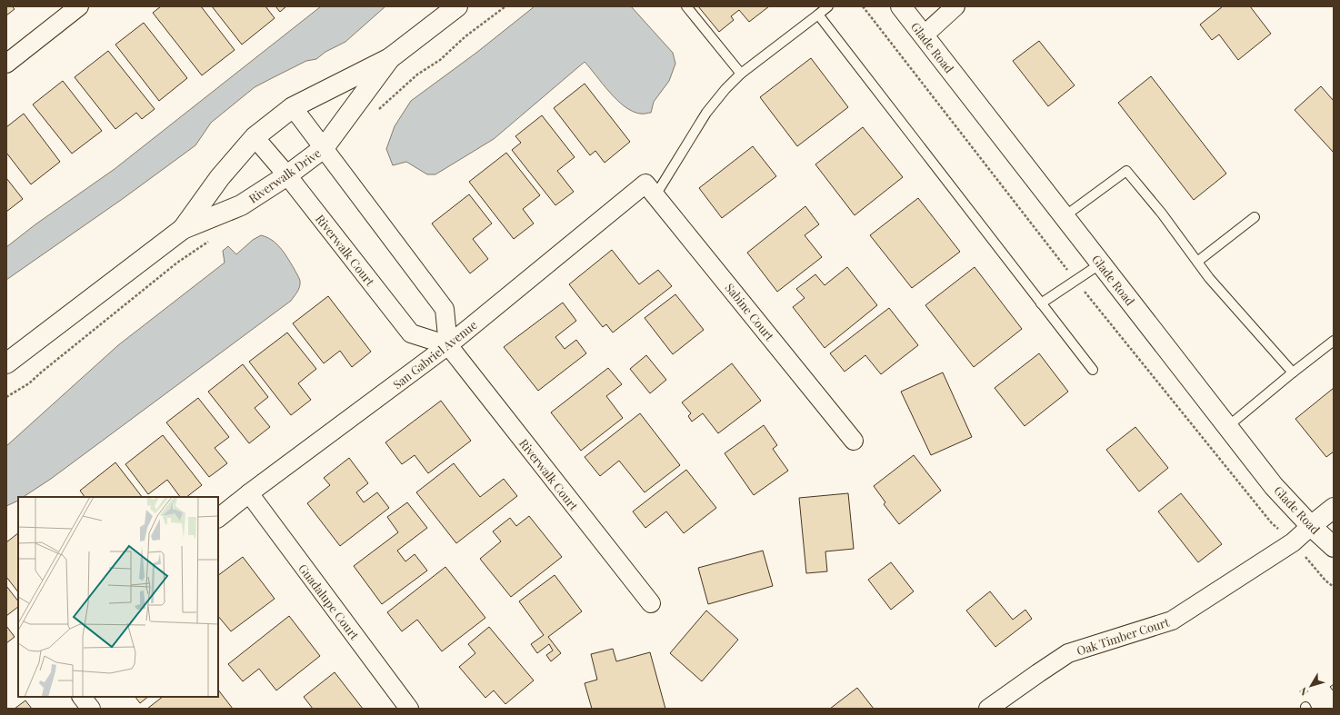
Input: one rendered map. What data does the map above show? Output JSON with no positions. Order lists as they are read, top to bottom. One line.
{"streets":{"street":["Glade Road","Riverwalk Drive","Riverwalk Court","Sabine Court","San Gabriel Avenue","Guadalupe Court","Oak Timber Court"]},"crossings":[["Glade Road","Oak Timber Court"],["Riverwalk Drive","Riverwalk Court"],["Riverwalk Court","San Gabriel Avenue"],["Sabine Court","San Gabriel Avenue"],["San Gabriel Avenue","Guadalupe Court"]],"north":"bottom left"}
